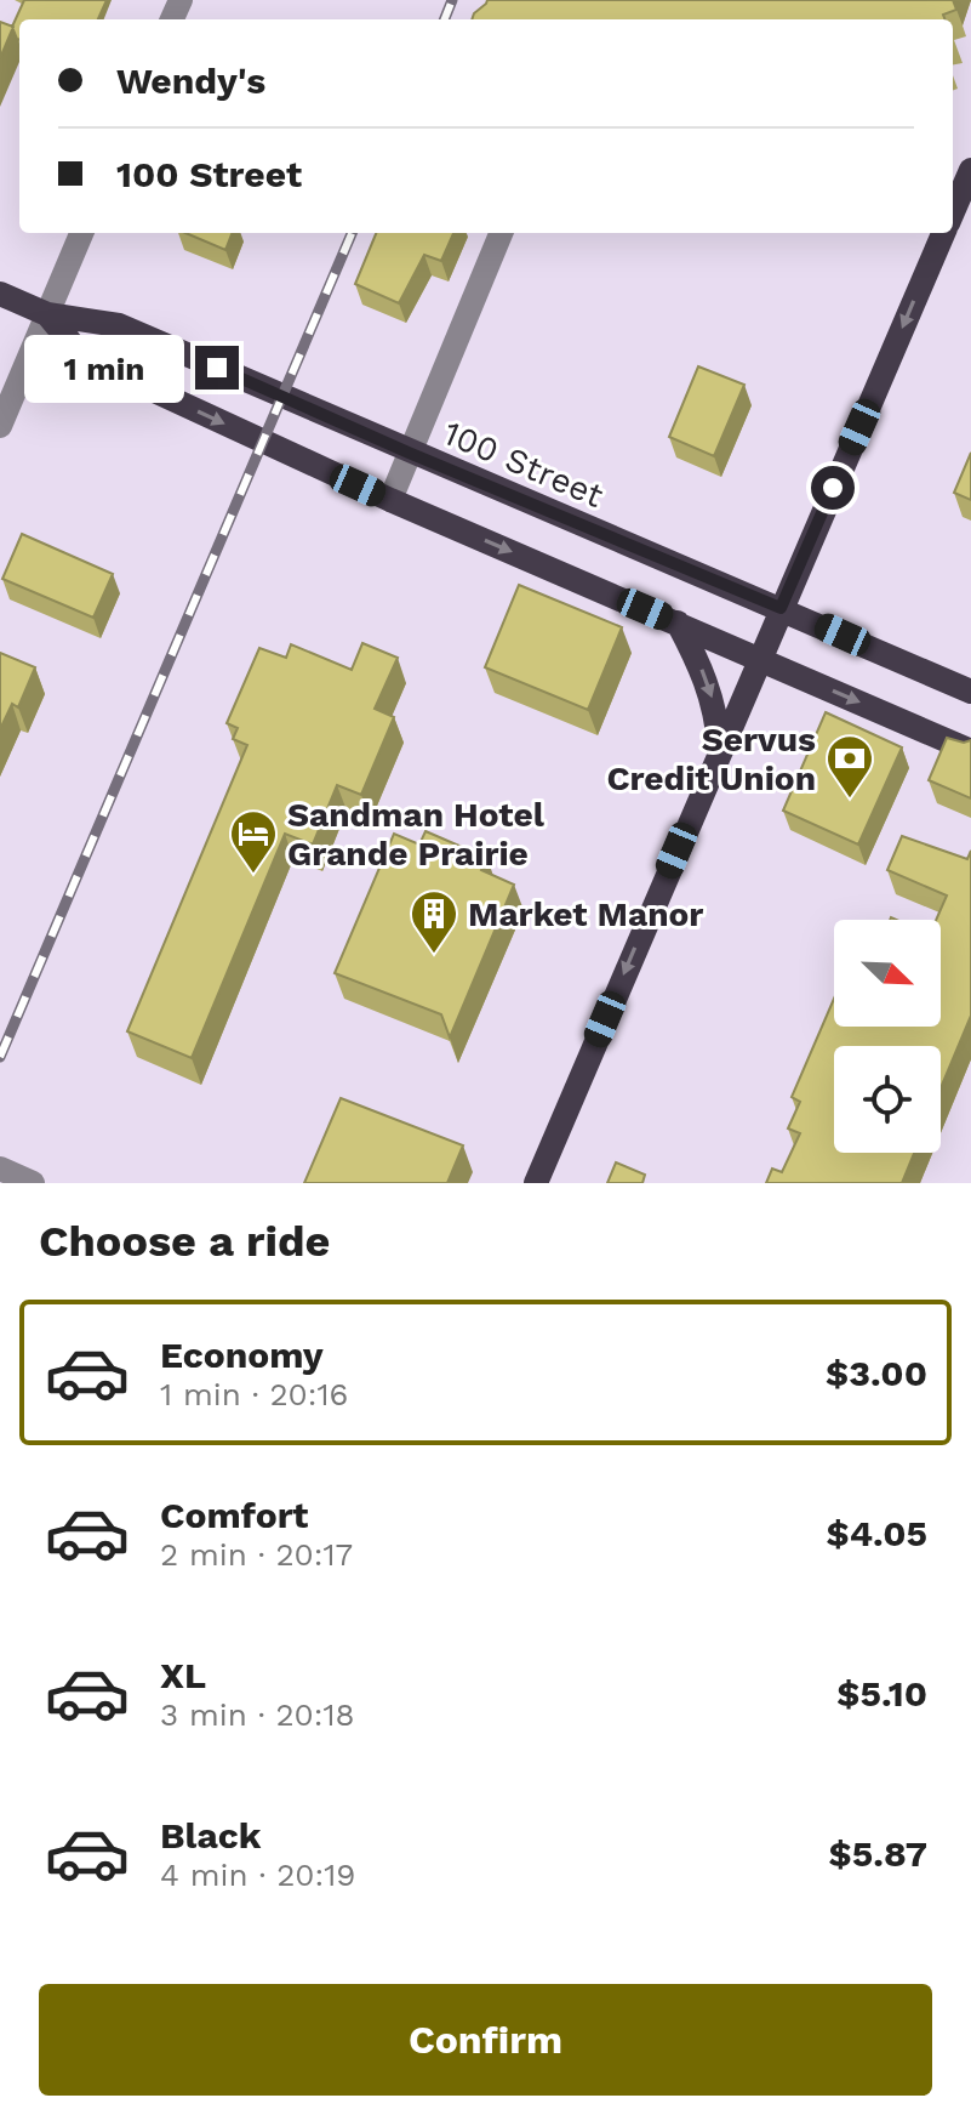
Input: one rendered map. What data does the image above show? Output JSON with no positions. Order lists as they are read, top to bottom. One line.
{"streets":{"main road":["100 Street"]},"places":{"bank":["Servus Credit Union"],"hotel":["Sandman Hotel Grande Prairie"],"building":["Market Manor"]},"north":"bottom right","page":{"banner":["Wendy's","100 Street"],"bubble":"1 min","heading":"Choose a ride","list":[{"name":"Economy","note":"1 min · 20:16","value":"$3.00"},{"name":"Comfort","note":"2 min · 20:17","value":"$4.05"},{"name":"XL","note":"3 min · 20:18","value":"$5.10"},{"name":"Black","note":"4 min · 20:19","value":"$5.87"}],"buttons":"Confirm"}}
